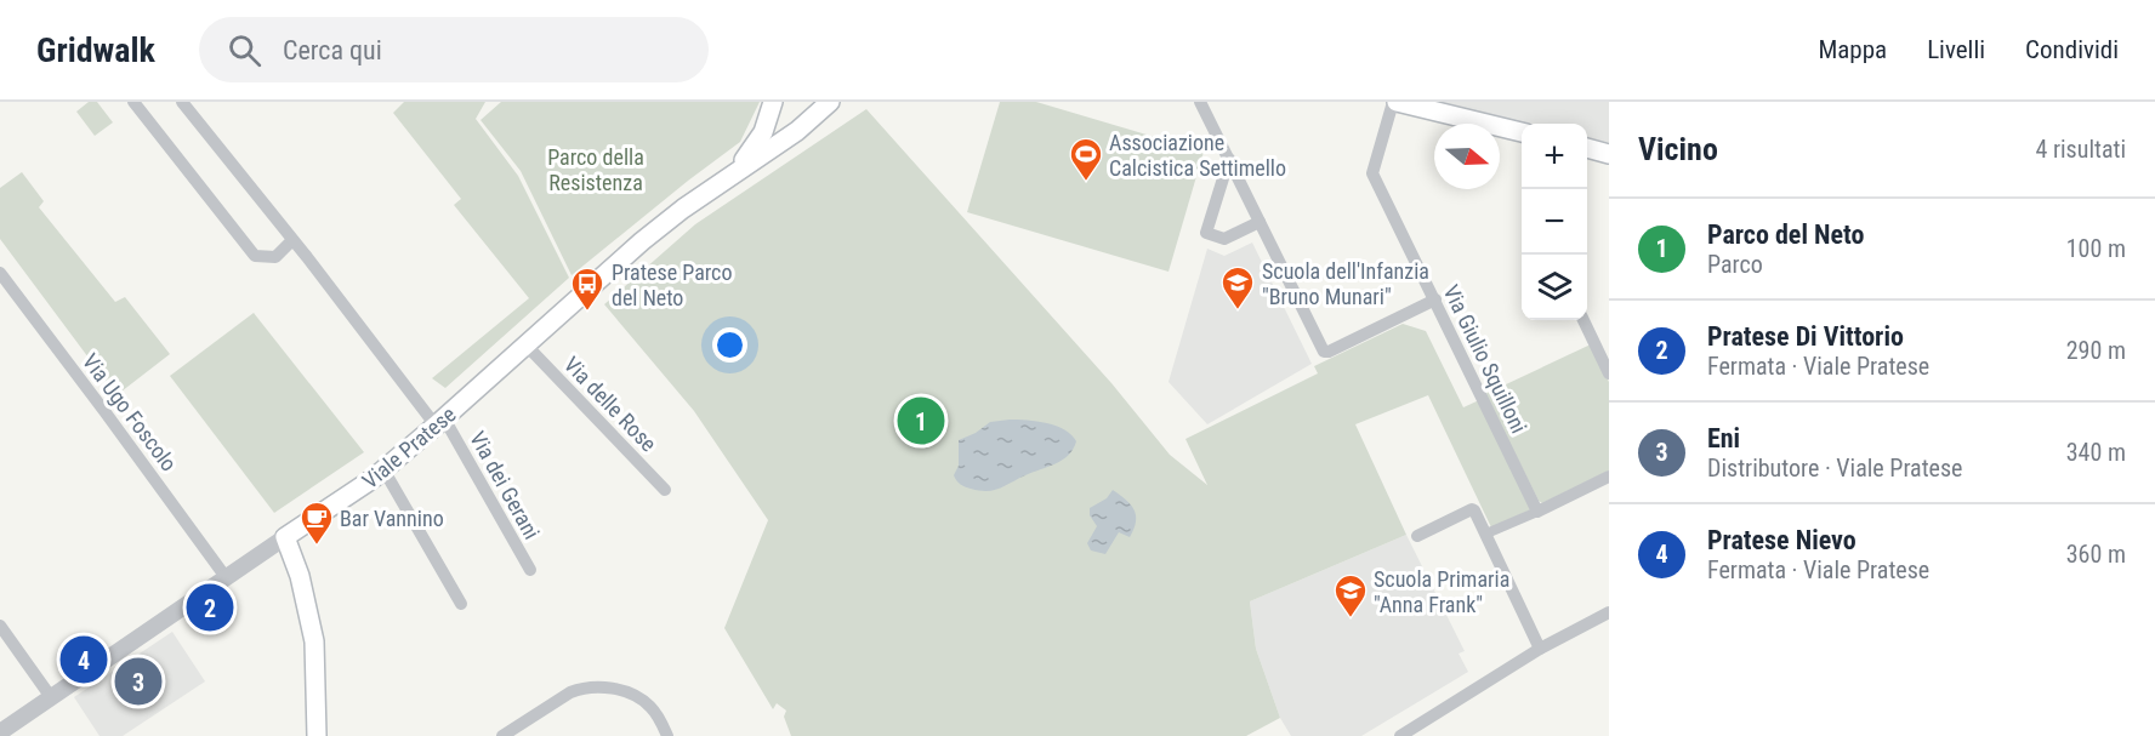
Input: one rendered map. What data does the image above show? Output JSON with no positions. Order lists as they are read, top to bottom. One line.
{"streets":{"main road":["Viale Pratese"],"street":["Via Giulio Squilloni","Via delle Rose","Via Ugo Foscolo","Via dei Gerani"]},"crossings":[["Via delle Rose","Viale Pratese"],["Via Ugo Foscolo","Viale Pratese"],["Viale Pratese","Via dei Gerani"]],"parks":["Parco della Resistenza"],"places":{"sports":["Associazione Calcistica Settimello"],"school or university":["Scuola dell'Infanzia \"Bruno Munari\"","Scuola Primaria \"Anna Frank\""],"bus stop":["Pratese Parco del Neto"],"cafe":["Bar Vannino"]},"north":"right","page":{"header":"Gridwalk","search":"Cerca qui","nav":["Mappa","Livelli","Condividi"],"heading":["Vicino","4 risultati"],"map_buttons":["+","−"],"list":[{"mark":"1","name":"Parco del Neto","note":"Parco","value":"100 m"},{"mark":"2","name":"Pratese Di Vittorio","note":"Fermata · Viale Pratese","value":"290 m"},{"mark":"3","name":"Eni","note":"Distributore · Viale Pratese","value":"340 m"},{"mark":"4","name":"Pratese Nievo","note":"Fermata · Viale Pratese","value":"360 m"}],"pins":["1","2","4","3"]}}
